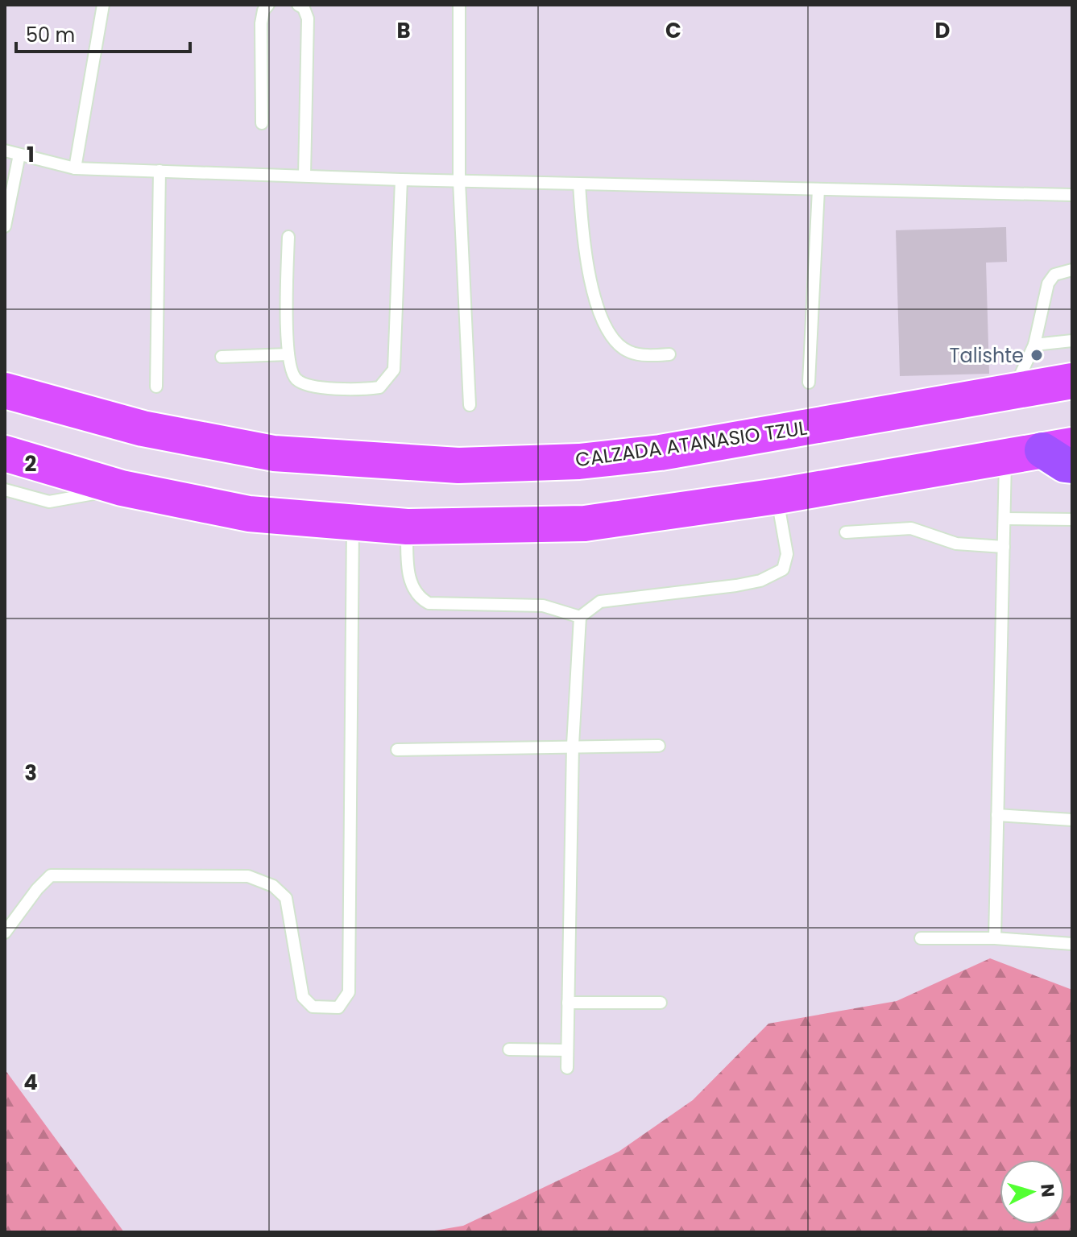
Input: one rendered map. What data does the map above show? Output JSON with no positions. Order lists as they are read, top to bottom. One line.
{"streets":{"main road":["CALZADA ATANASIO TZUL"]},"places":["Talishte"],"scale_bar":"50 m","north":"right","grid":{"columns":["B","C","D"],"rows":["1","2","3","4"]}}
